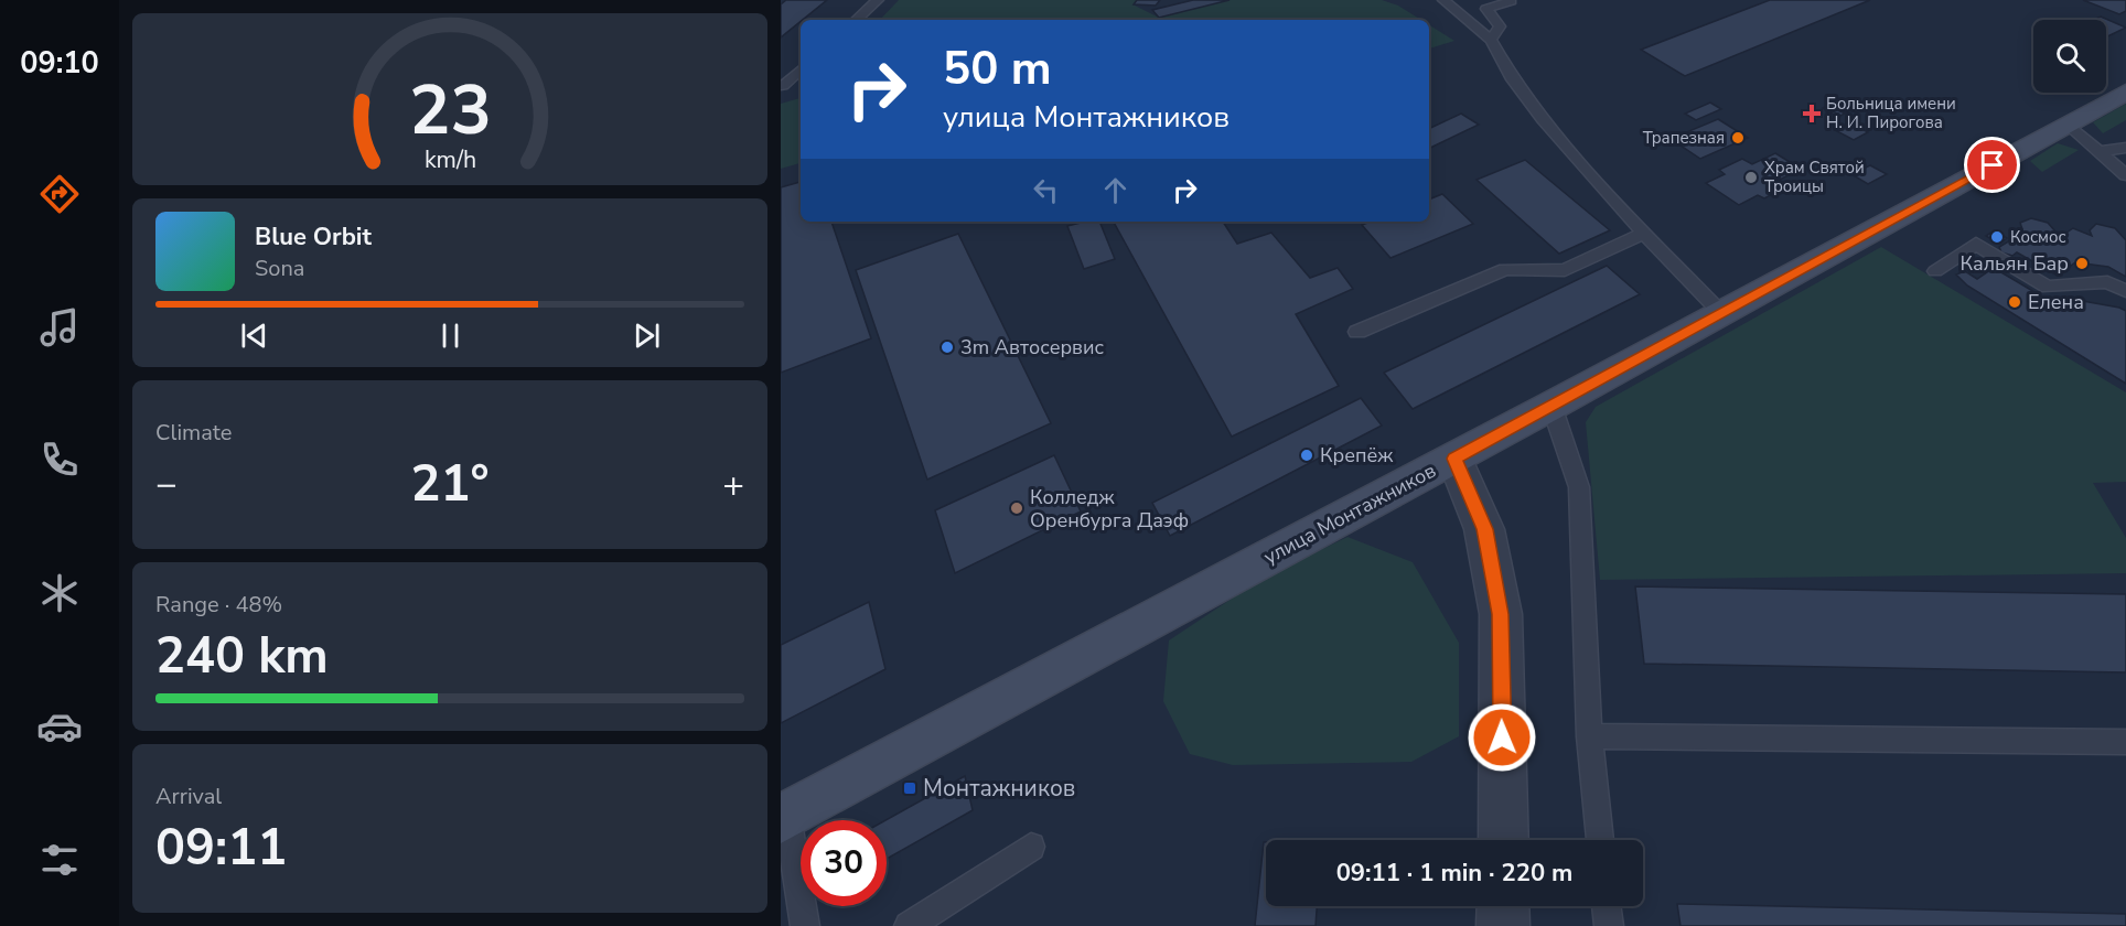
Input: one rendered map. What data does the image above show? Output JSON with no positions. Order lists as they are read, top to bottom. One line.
{"streets":{"main road":["улица Монтажников"]},"places":{"health":["Больница имени Н. И. Пирогова"],"other":["Трапезная","Храм Святой Троицы","Космос","Кальян Бар","Елена","3m Автосервис","Крепёж","Колледж Оренбурга Даэф"],"transit":["Монтажников"]},"page":{"tabs":"09:10","turn":["50 m","улица Монтажников"],"song":["Blue Orbit","Sona"],"tile":["Climate",["Range · 48%","240 km"],["Arrival","09:11"]],"heat":["−","21°","+"],"limit":"30","trip":"09:11 · 1 min · 220 m","gauge":["23","km/h"]}}
